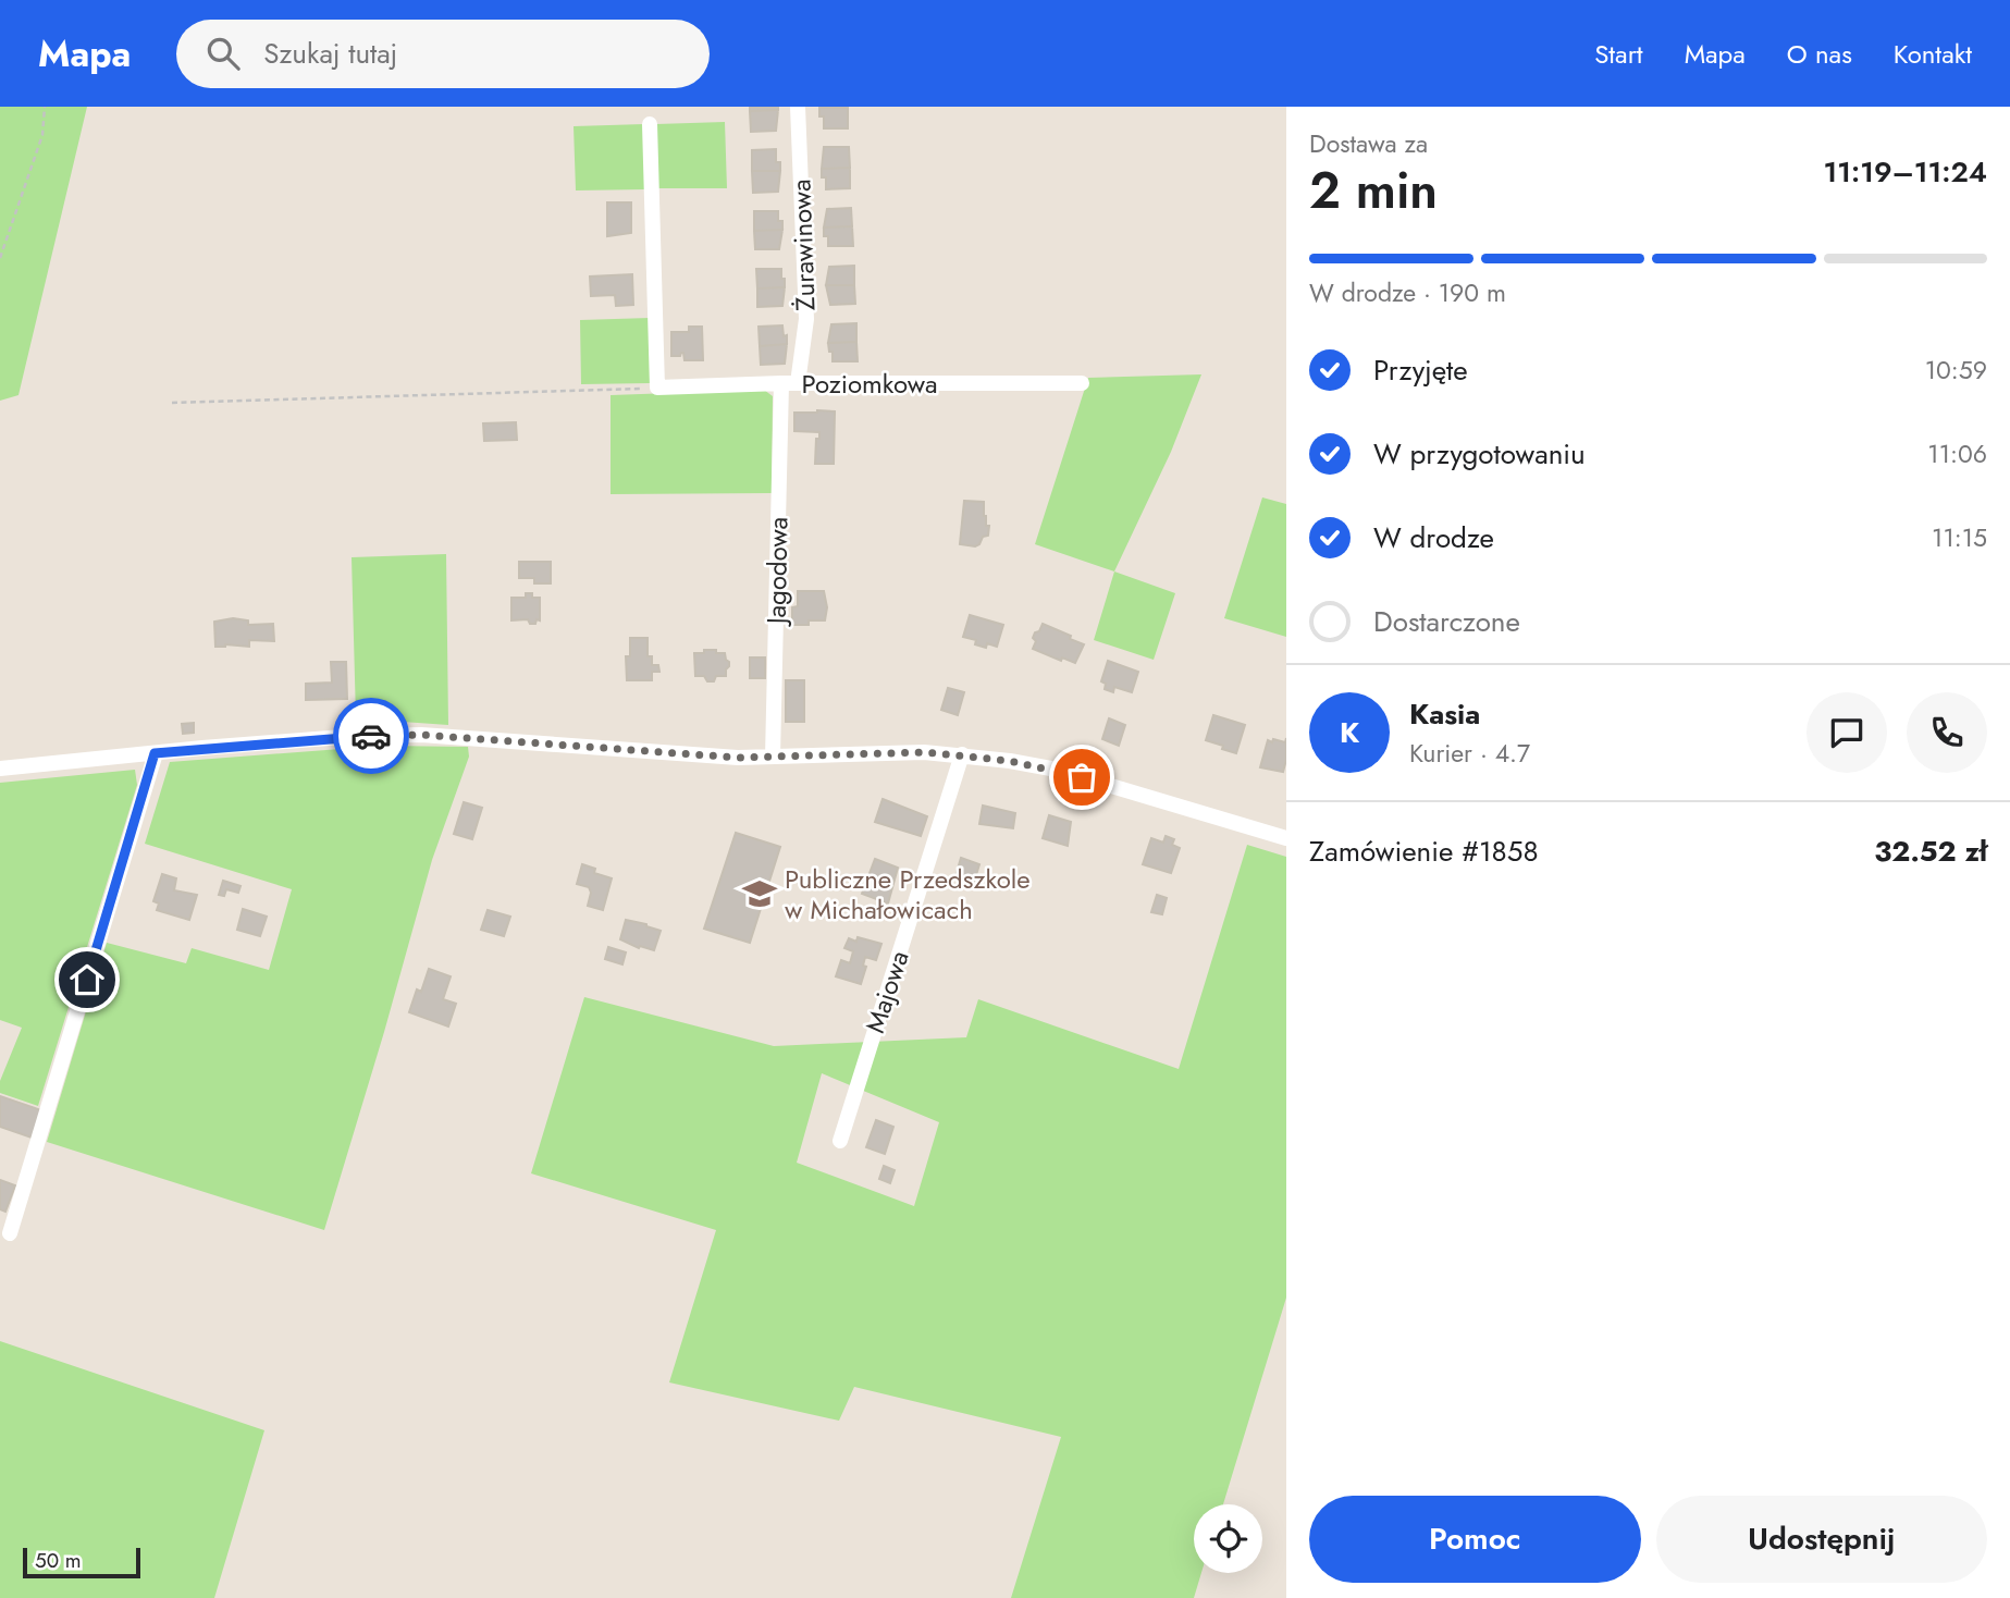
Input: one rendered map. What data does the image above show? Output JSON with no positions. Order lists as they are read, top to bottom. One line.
{"streets":{"street":["Żurawinowa","Poziomkowa","Jagodowa","Majowa"]},"crossings":[["Żurawinowa","Poziomkowa"],["Poziomkowa","Jagodowa"]],"places":{"school or university":["Publiczne Przedszkole w Michałowicach"]},"scale_bar":"50 m","page":{"header":"Mapa","search":"Szukaj tutaj","nav":["Start","Mapa","O nas","Kontakt"],"heading":["2 min","Dostawa za","11:19–11:24"],"panel":["Kasia","Kurier · 4.7","Zamówienie #1858","32.52 zł"],"bar":"W drodze · 190 m","list":[["Przyjęte","10:59"],["W przygotowaniu","11:06"],["W drodze","11:15"],"Dostarczone"],"round":"K","buttons":["Pomoc","Udostępnij"],"scale":"50 m"}}
